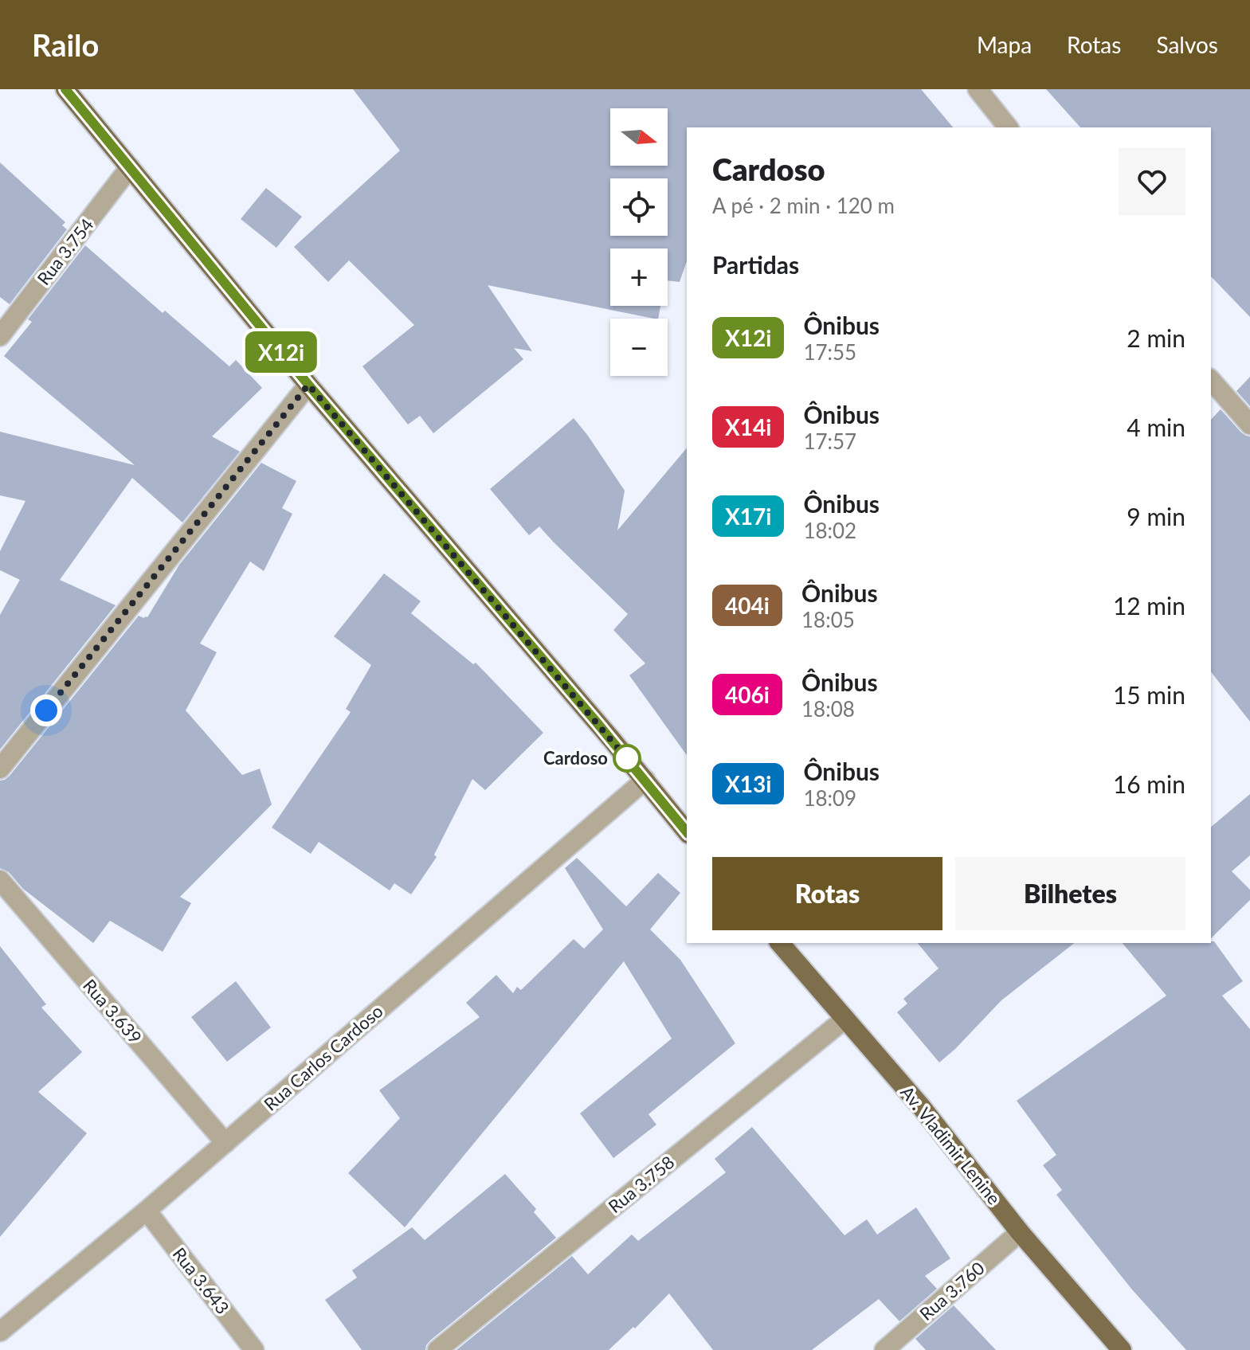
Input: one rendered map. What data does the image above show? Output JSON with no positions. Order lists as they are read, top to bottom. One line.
{"streets":{"main road":["Av. Vladimir Lenine"],"street":["Rua 3.754","Rua 3.639","Rua Carlos Cardoso","Rua 3.758","Rua 3.643","Rua 3.760"]},"crossings":[["Rua 3.639","Rua Carlos Cardoso"],["Rua Carlos Cardoso","Rua 3.643"],["Av. Vladimir Lenine","Rua 3.758"],["Av. Vladimir Lenine","Rua 3.760"]],"places":["Cardoso"],"lines":["bus line X12i"],"north":"right","page":{"header":"Railo","nav":["Mapa","Rotas","Salvos"],"on_map":"X12i","map_buttons":["+","−"],"heading":[["Cardoso","A pé · 2 min · 120 m"],"Partidas"],"list":[{"mark":"X12i","name":"Ônibus","note":"17:55","value":"2 min"},{"mark":"X14i","name":"Ônibus","note":"17:57","value":"4 min"},{"mark":"X17i","name":"Ônibus","note":"18:02","value":"9 min"},{"mark":"404i","name":"Ônibus","note":"18:05","value":"12 min"},{"mark":"406i","name":"Ônibus","note":"18:08","value":"15 min"},{"mark":"X13i","name":"Ônibus","note":"18:09","value":"16 min"}],"buttons":["Rotas","Bilhetes"]}}
